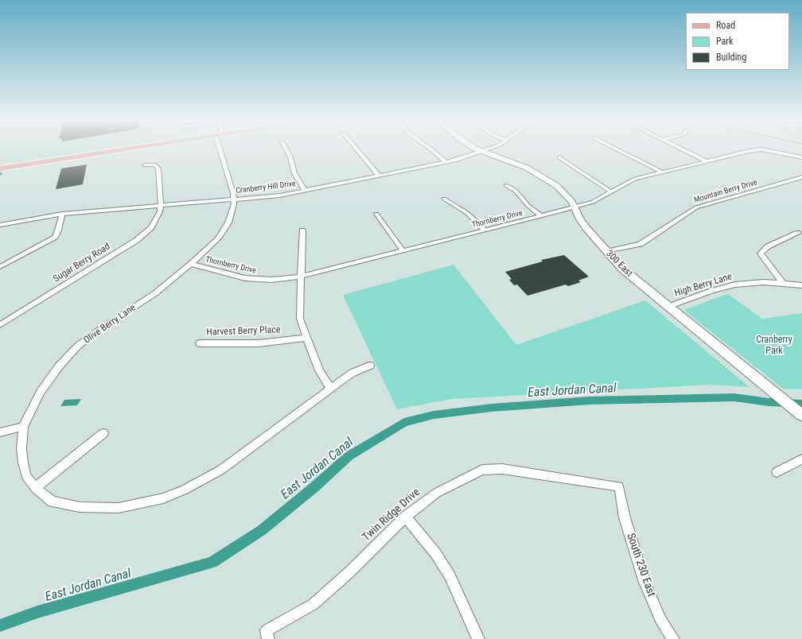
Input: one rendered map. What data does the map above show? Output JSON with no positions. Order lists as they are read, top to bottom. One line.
{"streets":{"street":["Cranberry Hill Drive","Mountain Berry Drive","Thornberry Drive","Sugar Berry Road","300 East","High Berry Lane","Olive Berry Lane","Harvest Berry Place","Twin Ridge Drive","South 230 East"]},"crossings":[["Cranberry Hill Drive","Sugar Berry Road"],["Cranberry Hill Drive","300 East"],["Cranberry Hill Drive","Olive Berry Lane"],["Mountain Berry Drive","300 East"],["Thornberry Drive","300 East"],["Thornberry Drive","Olive Berry Lane"],["300 East","High Berry Lane"],["Twin Ridge Drive","South 230 East"]],"water":["East Jordan Canal"],"parks":["Cranberry Park"],"legend":["Road","Park","Building"]}
